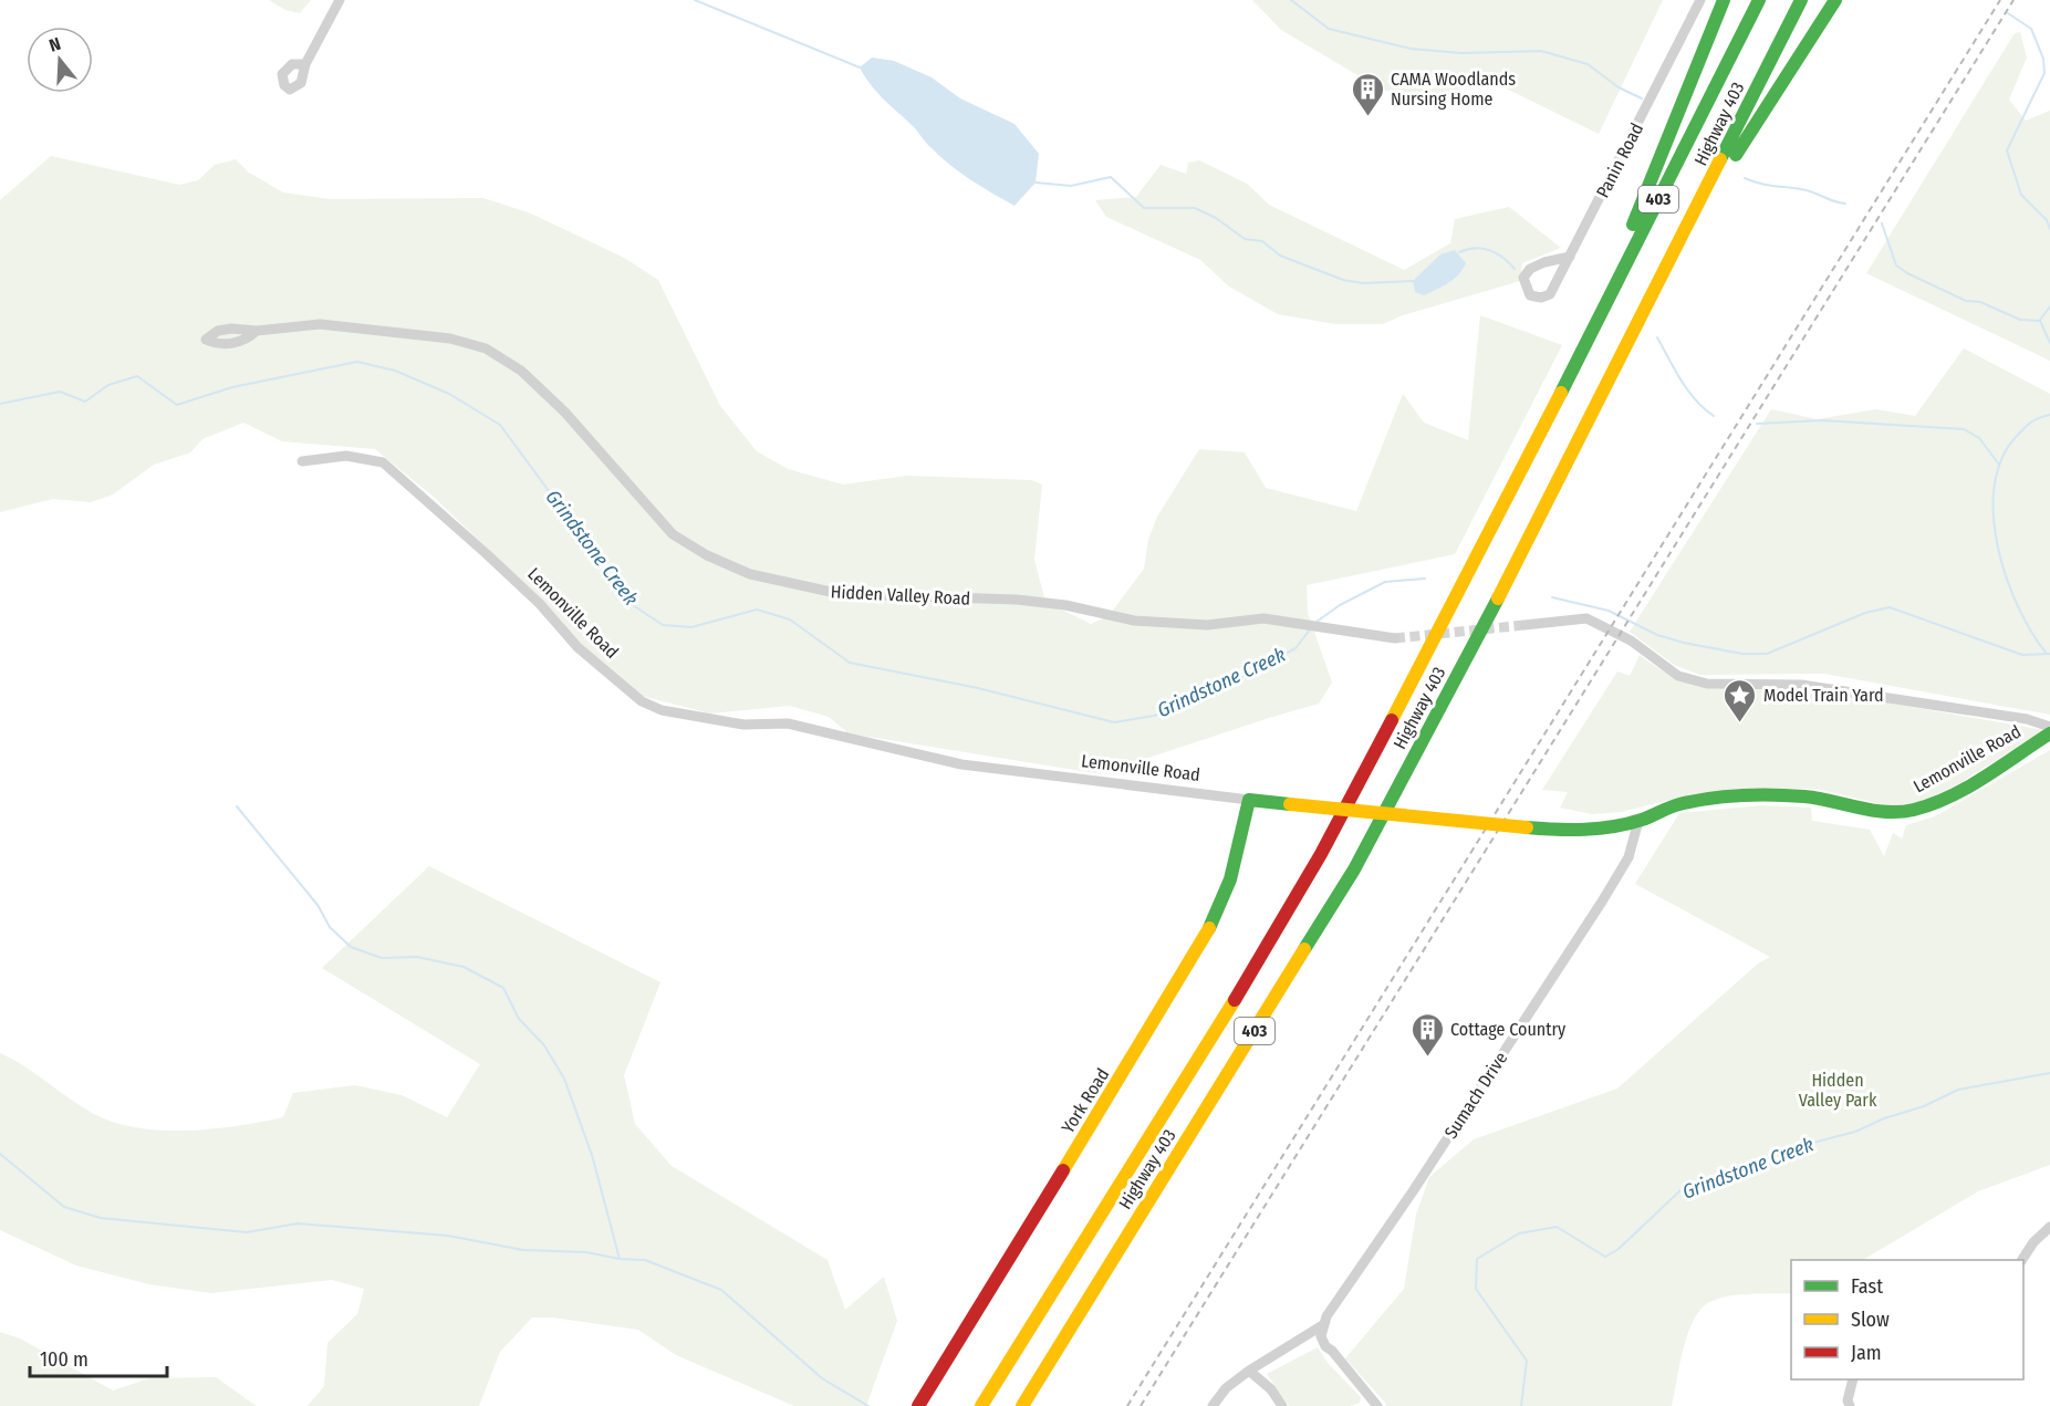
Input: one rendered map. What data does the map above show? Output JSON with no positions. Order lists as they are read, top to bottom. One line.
{"streets":{"main road":["Highway 403","403","Lemonville Road","York Road"],"street":["Panin Road","Hidden Valley Road","Sumach Drive"]},"crossings":[["Lemonville Road","Sumach Drive"],["Lemonville Road","York Road"]],"water":["Grindstone Creek"],"parks":["Hidden Valley Park"],"places":{"building":["CAMA Woodlands Nursing Home","Cottage Country"],"place":["Model Train Yard"]},"legend":["Fast","Slow","Jam"],"scale_bar":"100 m","north":"top"}
